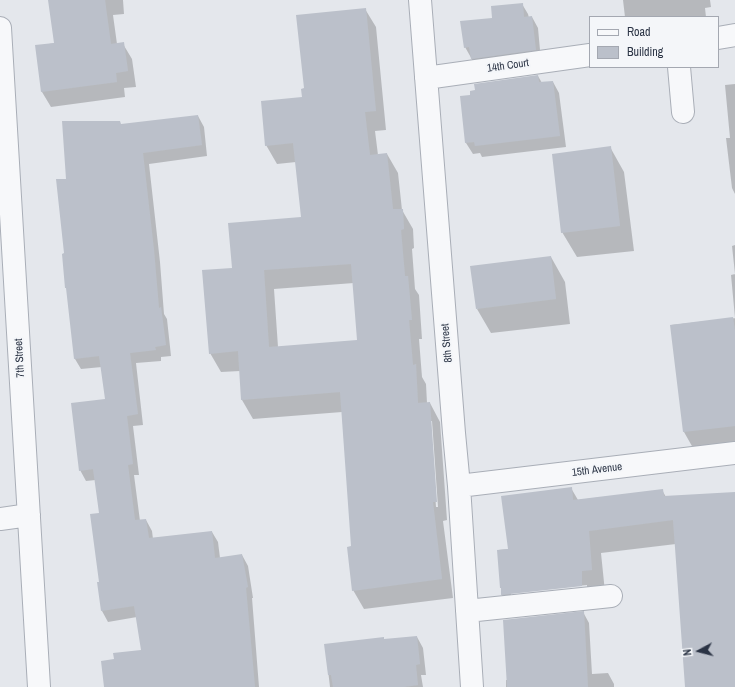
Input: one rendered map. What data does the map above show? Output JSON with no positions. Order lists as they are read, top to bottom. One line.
{"streets":{"street":["14th Court","8th Street","7th Street","15th Avenue"]},"crossings":[["14th Court","8th Street"],["8th Street","15th Avenue"]],"legend":["Road","Building"],"north":"left"}
